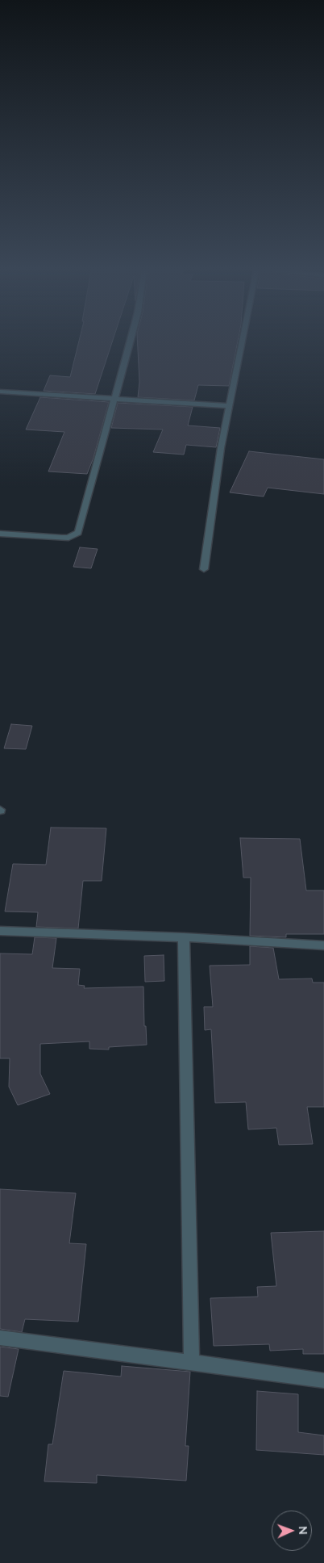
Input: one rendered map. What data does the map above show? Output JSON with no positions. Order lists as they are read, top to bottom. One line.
{"north":"right"}
